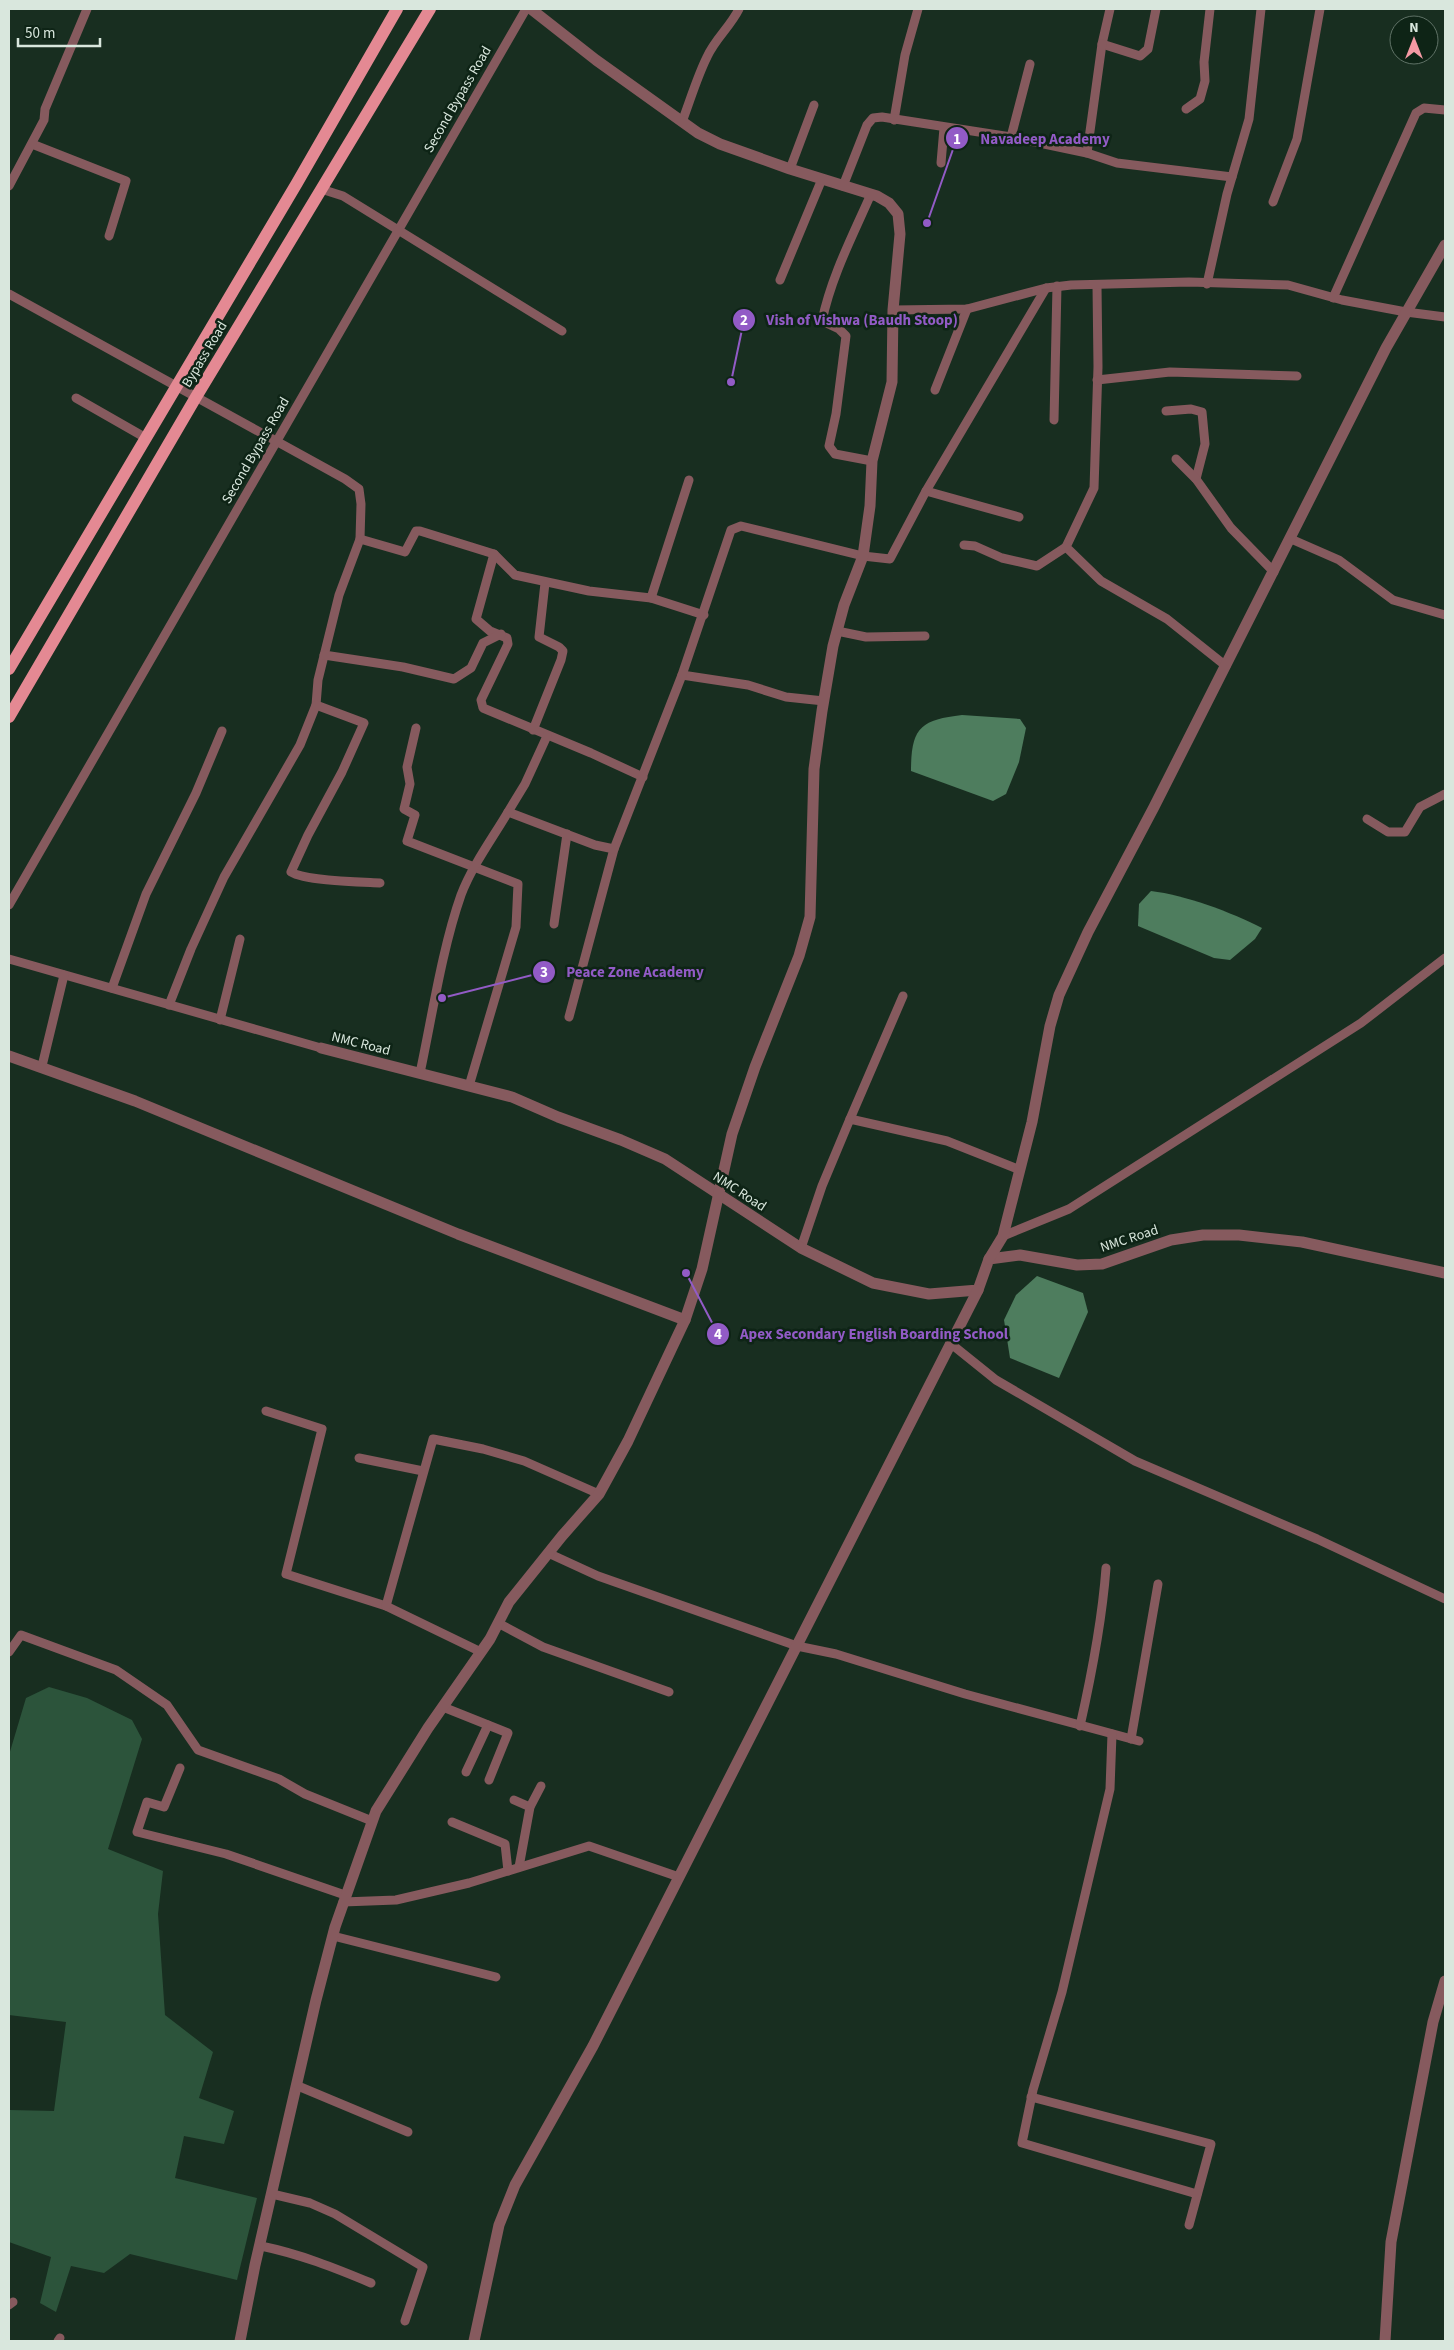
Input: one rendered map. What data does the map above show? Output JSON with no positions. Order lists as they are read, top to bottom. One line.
{"streets":{"main road":["Bypass Road"],"street":["Second Bypass Road","NMC Road"]},"places":["Navadeep Academy","Vish of Vishwa (Baudh Stoop)","Peace Zone Academy","Apex Secondary English Boarding School"],"scale_bar":"50 m","north":"top"}
